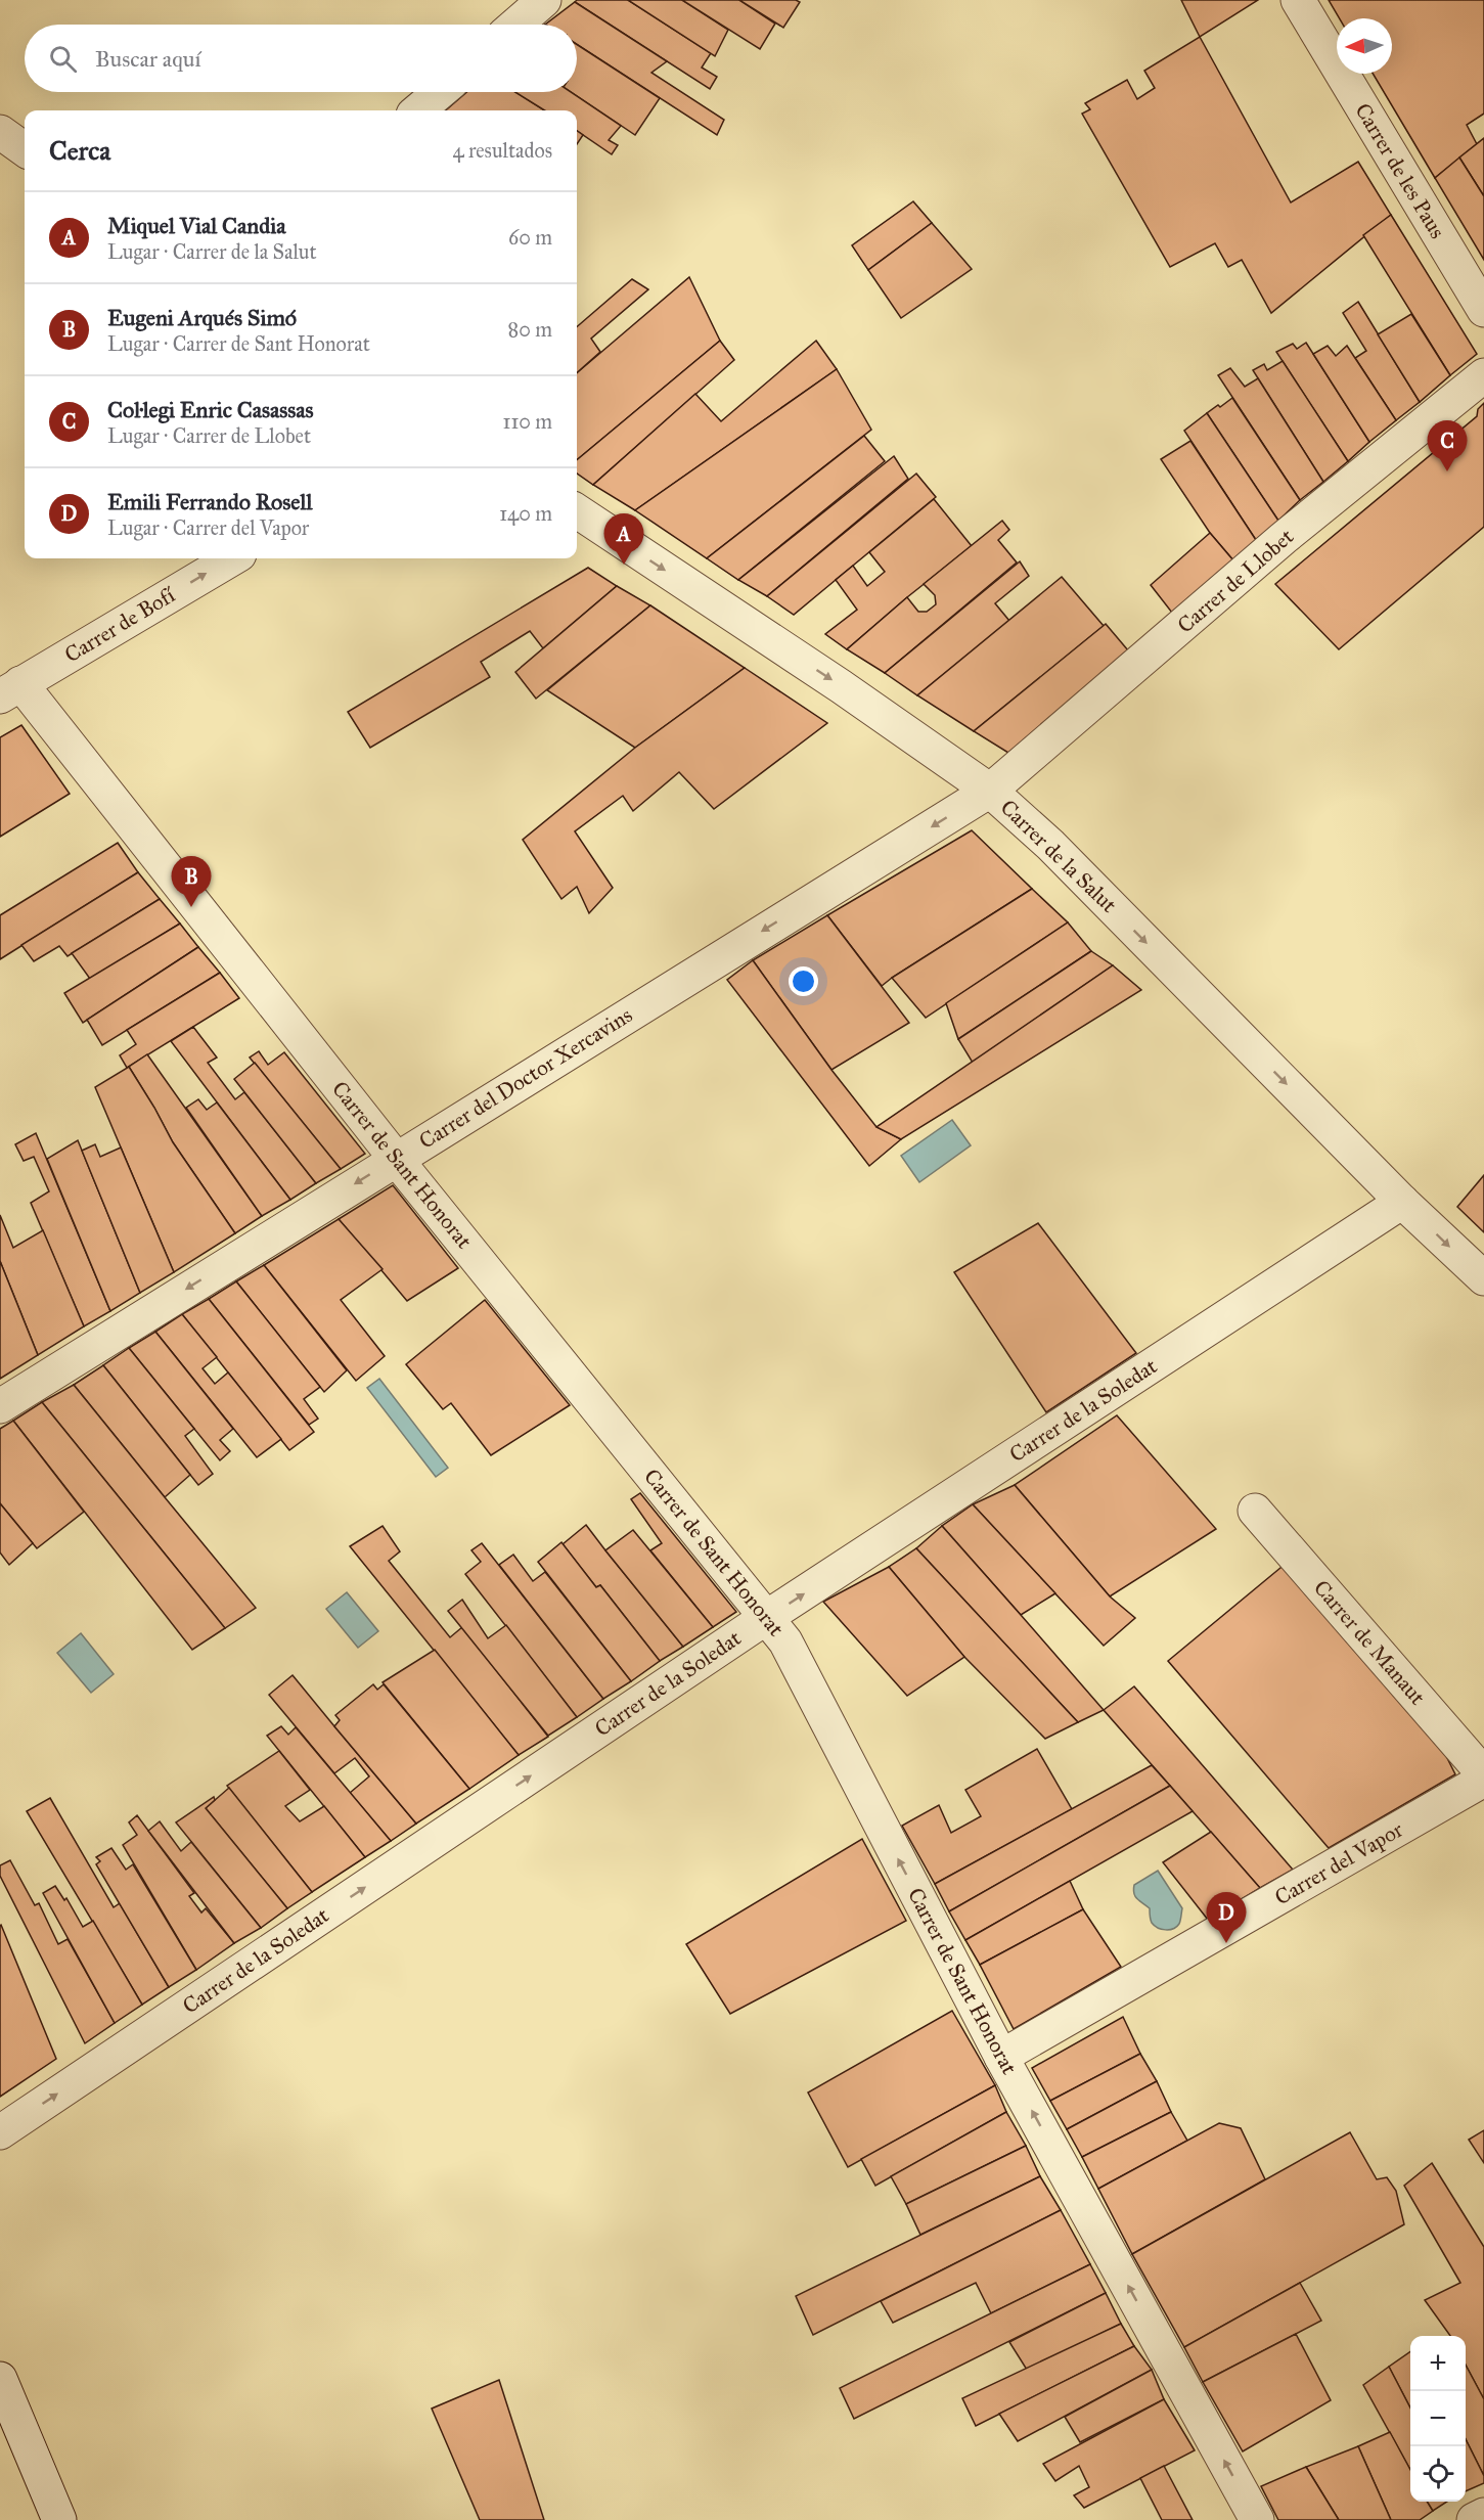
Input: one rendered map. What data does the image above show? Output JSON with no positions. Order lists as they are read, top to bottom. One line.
{"streets":{"street":["Carrer de les Paus","Carrer de Llobet","Carrer de Bofí","Carrer de la Salut","Carrer del Doctor Xercavins","Carrer de Sant Honorat","Carrer de la Soledat","Carrer de Manaut","Carrer del Vapor"]},"crossings":[["Carrer de Llobet","Carrer de la Salut"],["Carrer de Llobet","Carrer del Doctor Xercavins"],["Carrer de Bofí","Carrer de Sant Honorat"],["Carrer de la Salut","Carrer del Doctor Xercavins"],["Carrer de la Salut","Carrer de la Soledat"],["Carrer del Doctor Xercavins","Carrer de Sant Honorat"],["Carrer de Sant Honorat","Carrer de la Soledat"],["Carrer de Sant Honorat","Carrer del Vapor"]],"one_way":["Carrer de Bofí","Carrer de la Salut","Carrer del Doctor Xercavins","Carrer de Sant Honorat","Carrer de la Soledat"],"north":"left","page":{"search":"Buscar aquí","heading":["Cerca","4 resultados"],"list":[{"mark":"A","name":"Miquel Vial Candia","note":"Lugar · Carrer de la Salut","value":"60 m"},{"mark":"B","name":"Eugeni Arqués Simó","note":"Lugar · Carrer de Sant Honorat","value":"80 m"},{"mark":"C","name":"Col·legi Enric Casassas","note":"Lugar · Carrer de Llobet","value":"110 m"},{"mark":"D","name":"Emili Ferrando Rosell","note":"Lugar · Carrer del Vapor","value":"140 m"}],"pins":["C","A","B","D"],"map_buttons":["+","−"]}}
